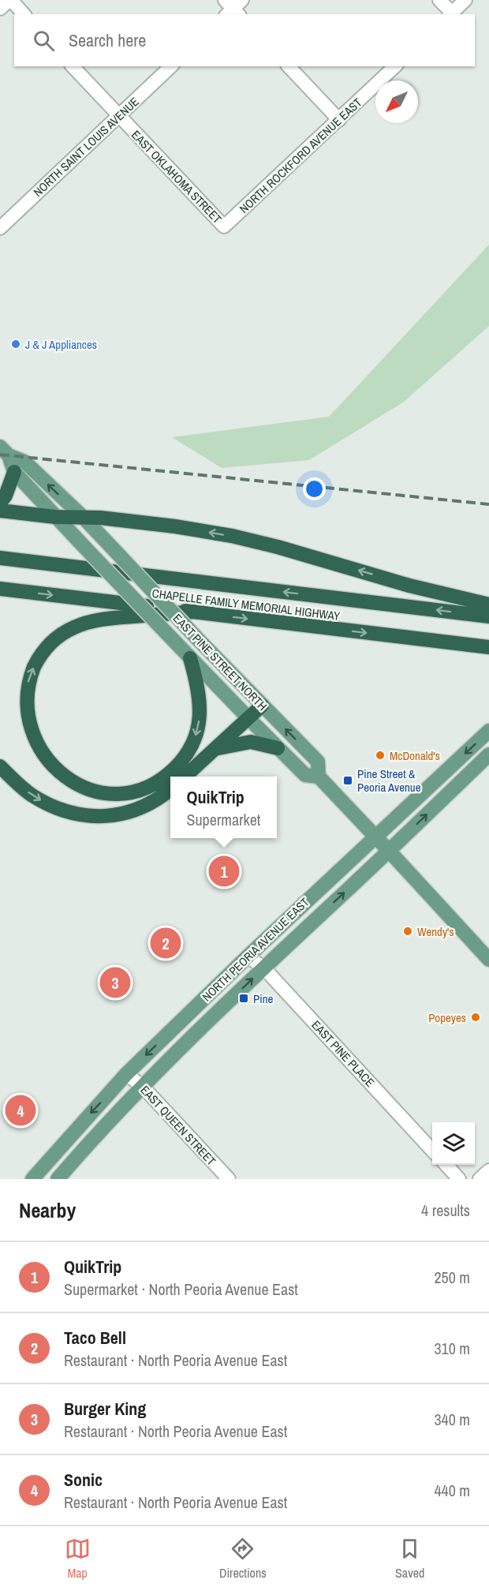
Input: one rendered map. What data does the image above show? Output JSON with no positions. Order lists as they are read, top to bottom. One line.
{"streets":{"highway":["CHAPELLE FAMILY MEMORIAL HIGHWAY"],"main road":["EAST PINE STREET NORTH","NORTH PEORIA AVENUE EAST"],"street":["NORTH SAINT LOUIS AVENUE","NORTH ROCKFORD AVENUE EAST","EAST OKLAHOMA STREET","EAST PINE PLACE","EAST QUEEN STREET"]},"crossings":[["NORTH SAINT LOUIS AVENUE","EAST OKLAHOMA STREET"],["NORTH ROCKFORD AVENUE EAST","EAST OKLAHOMA STREET"],["EAST PINE STREET NORTH","NORTH PEORIA AVENUE EAST"],["NORTH PEORIA AVENUE EAST","EAST PINE PLACE"],["NORTH PEORIA AVENUE EAST","EAST QUEEN STREET"]],"places":{"other":["J & J Appliances","McDonald's","Wendy's","Popeyes"],"transit":["Pine Street & Peoria Avenue","Pine"]},"north":"bottom left","page":{"search":"Search here","popup":["QuikTrip","Supermarket"],"pins":["1","2","3","4"],"heading":["Nearby","4 results"],"list":[{"mark":"1","name":"QuikTrip","note":"Supermarket · North Peoria Avenue East","value":"250 m"},{"mark":"2","name":"Taco Bell","note":"Restaurant · North Peoria Avenue East","value":"310 m"},{"mark":"3","name":"Burger King","note":"Restaurant · North Peoria Avenue East","value":"340 m"},{"mark":"4","name":"Sonic","note":"Restaurant · North Peoria Avenue East","value":"440 m"}],"nav":["Map","Directions","Saved"]}}
